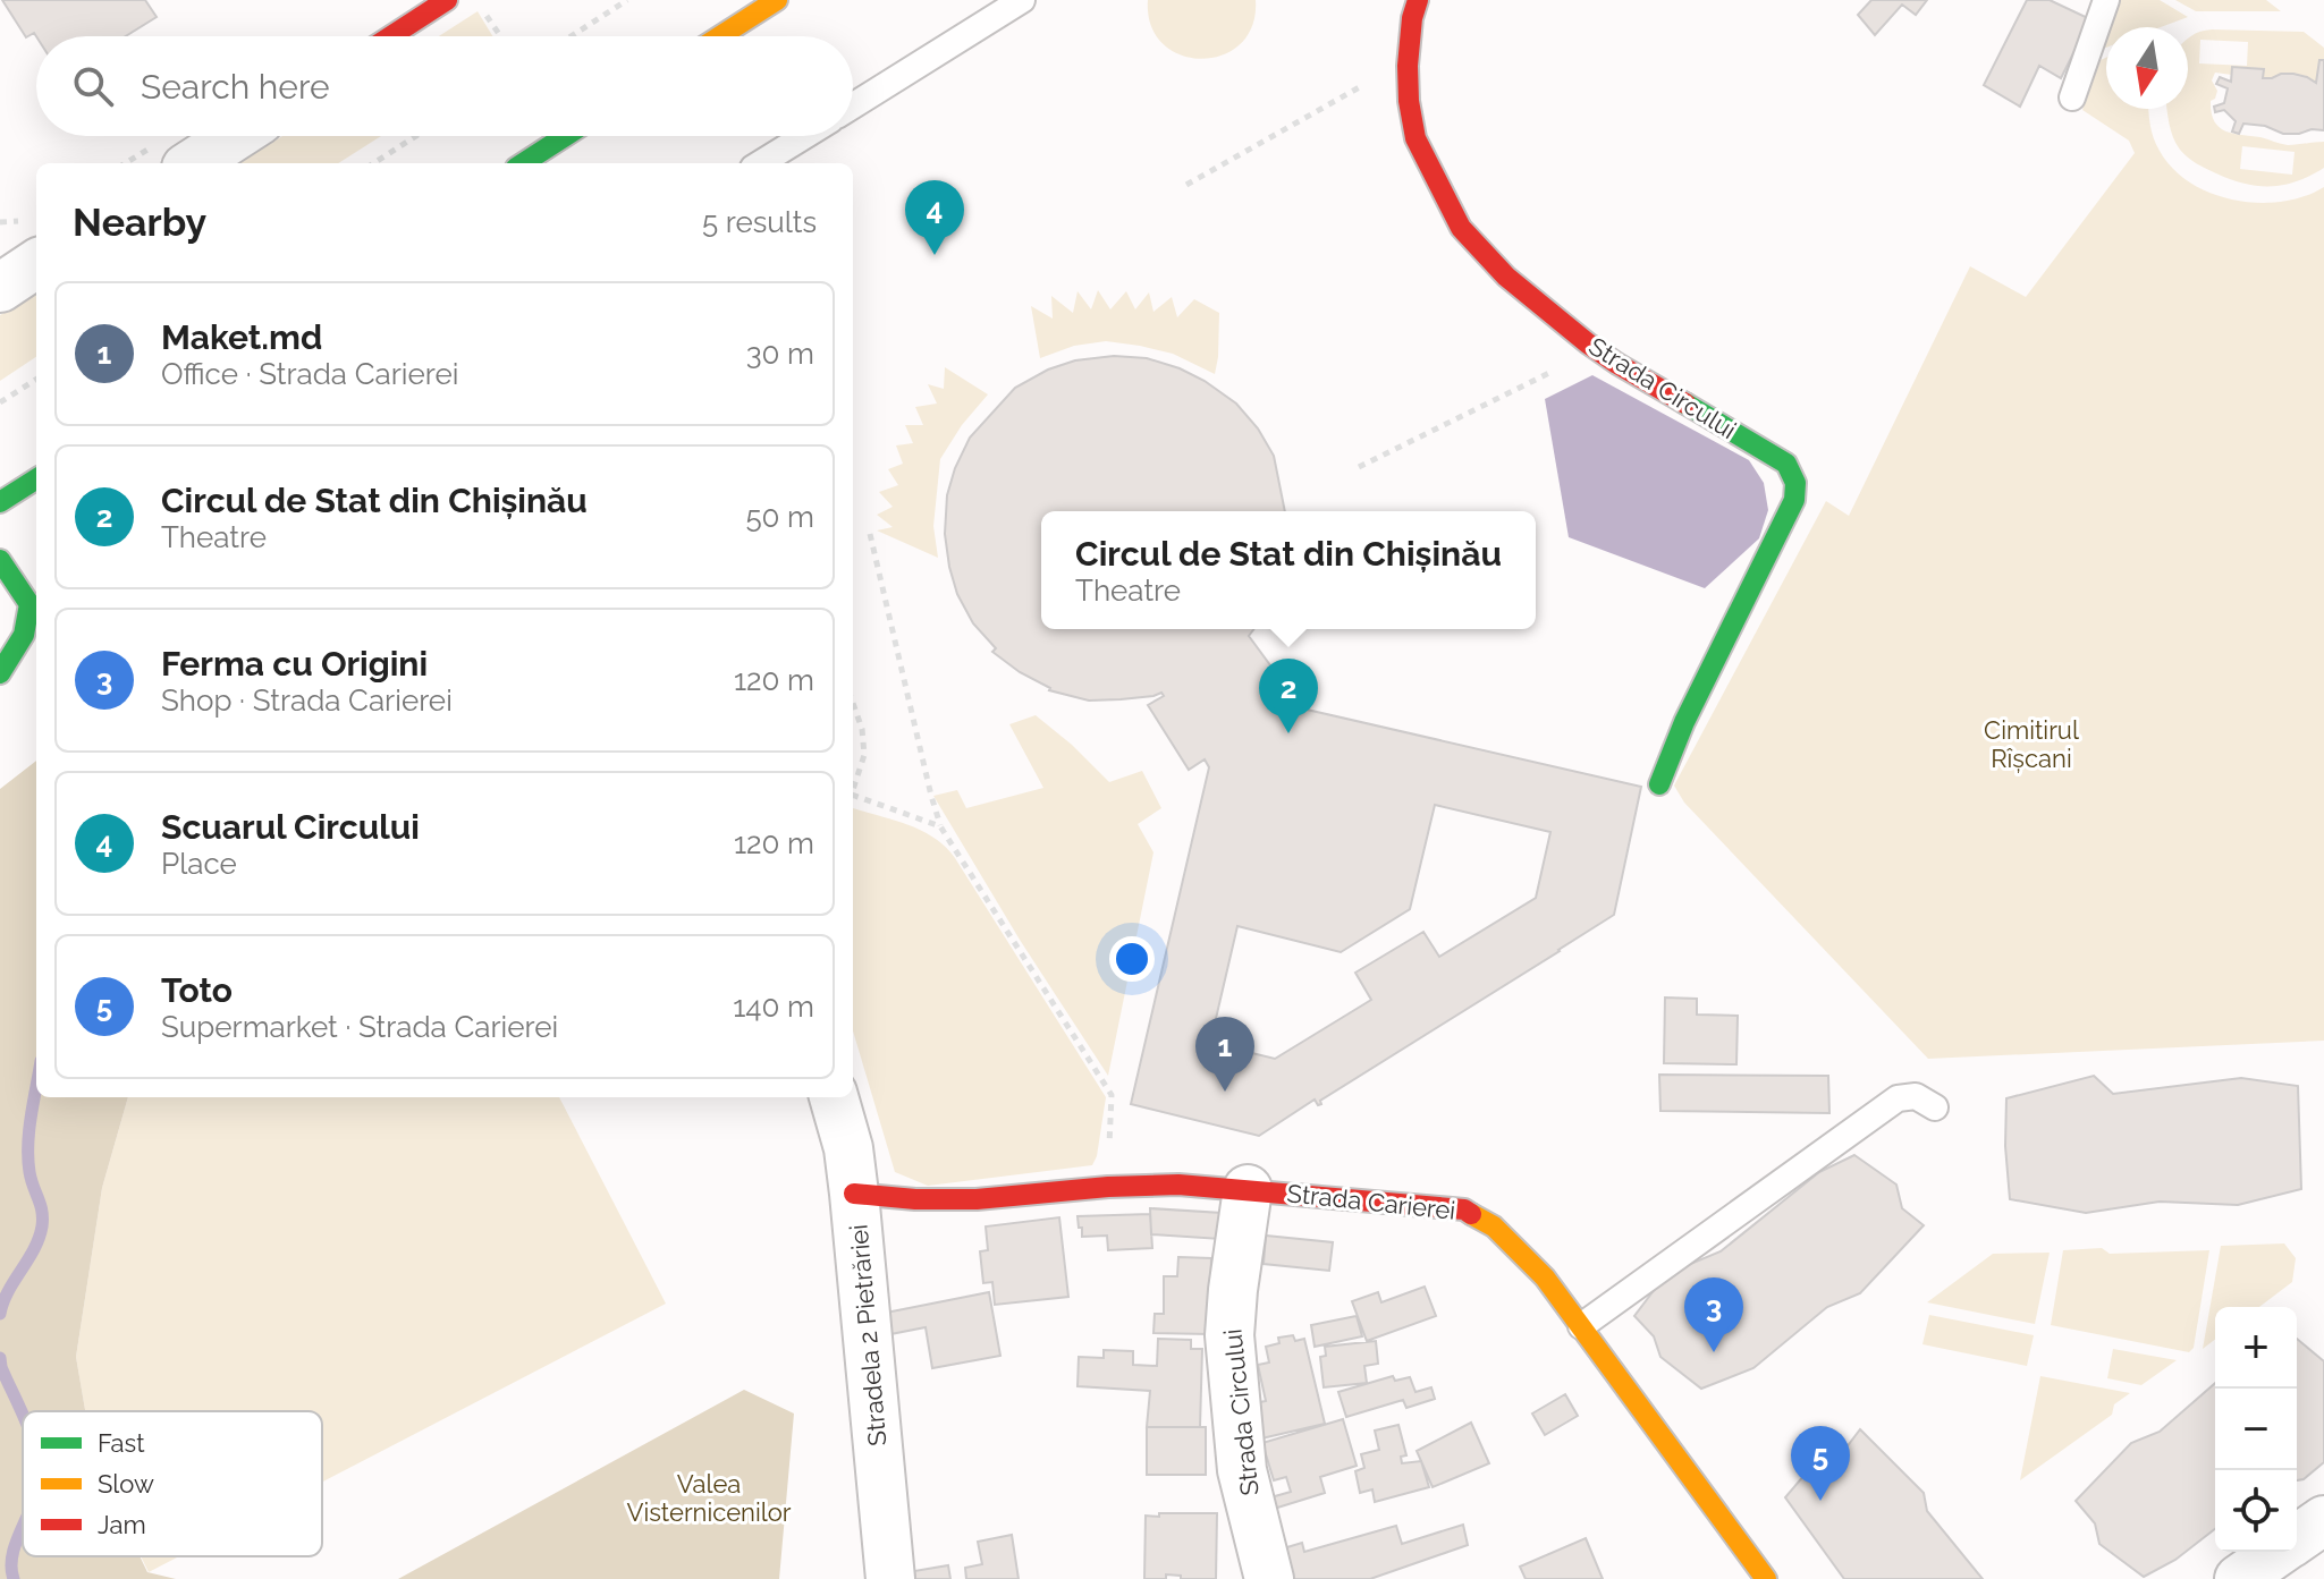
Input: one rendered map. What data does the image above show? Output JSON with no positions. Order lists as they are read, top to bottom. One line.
{"streets":{"street":["Strada Circului","Strada Carierei","Stradela 2 Pietrăriei"]},"crossings":[["Strada Circului","Strada Carierei"],["Strada Carierei","Stradela 2 Pietrăriei"]],"parks":["Cimitirul Rîșcani","Valea Visternicenilor"],"legend":["Fast","Slow","Jam"],"north":"bottom","page":{"search":"Search here","heading":["Nearby","5 results"],"pins":["4","2","1","3","5"],"list":[{"mark":"1","name":"Maket.md","note":"Office · Strada Carierei","value":"30 m"},{"mark":"2","name":"Circul de Stat din Chișinău","note":"Theatre","value":"50 m"},{"mark":"3","name":"Ferma cu Origini","note":"Shop · Strada Carierei","value":"120 m"},{"mark":"4","name":"Scuarul Circului","note":"Place","value":"120 m"},{"mark":"5","name":"Toto","note":"Supermarket · Strada Carierei","value":"140 m"}],"popup":["Circul de Stat din Chișinău","Theatre"],"map_buttons":["+","−"]}}
